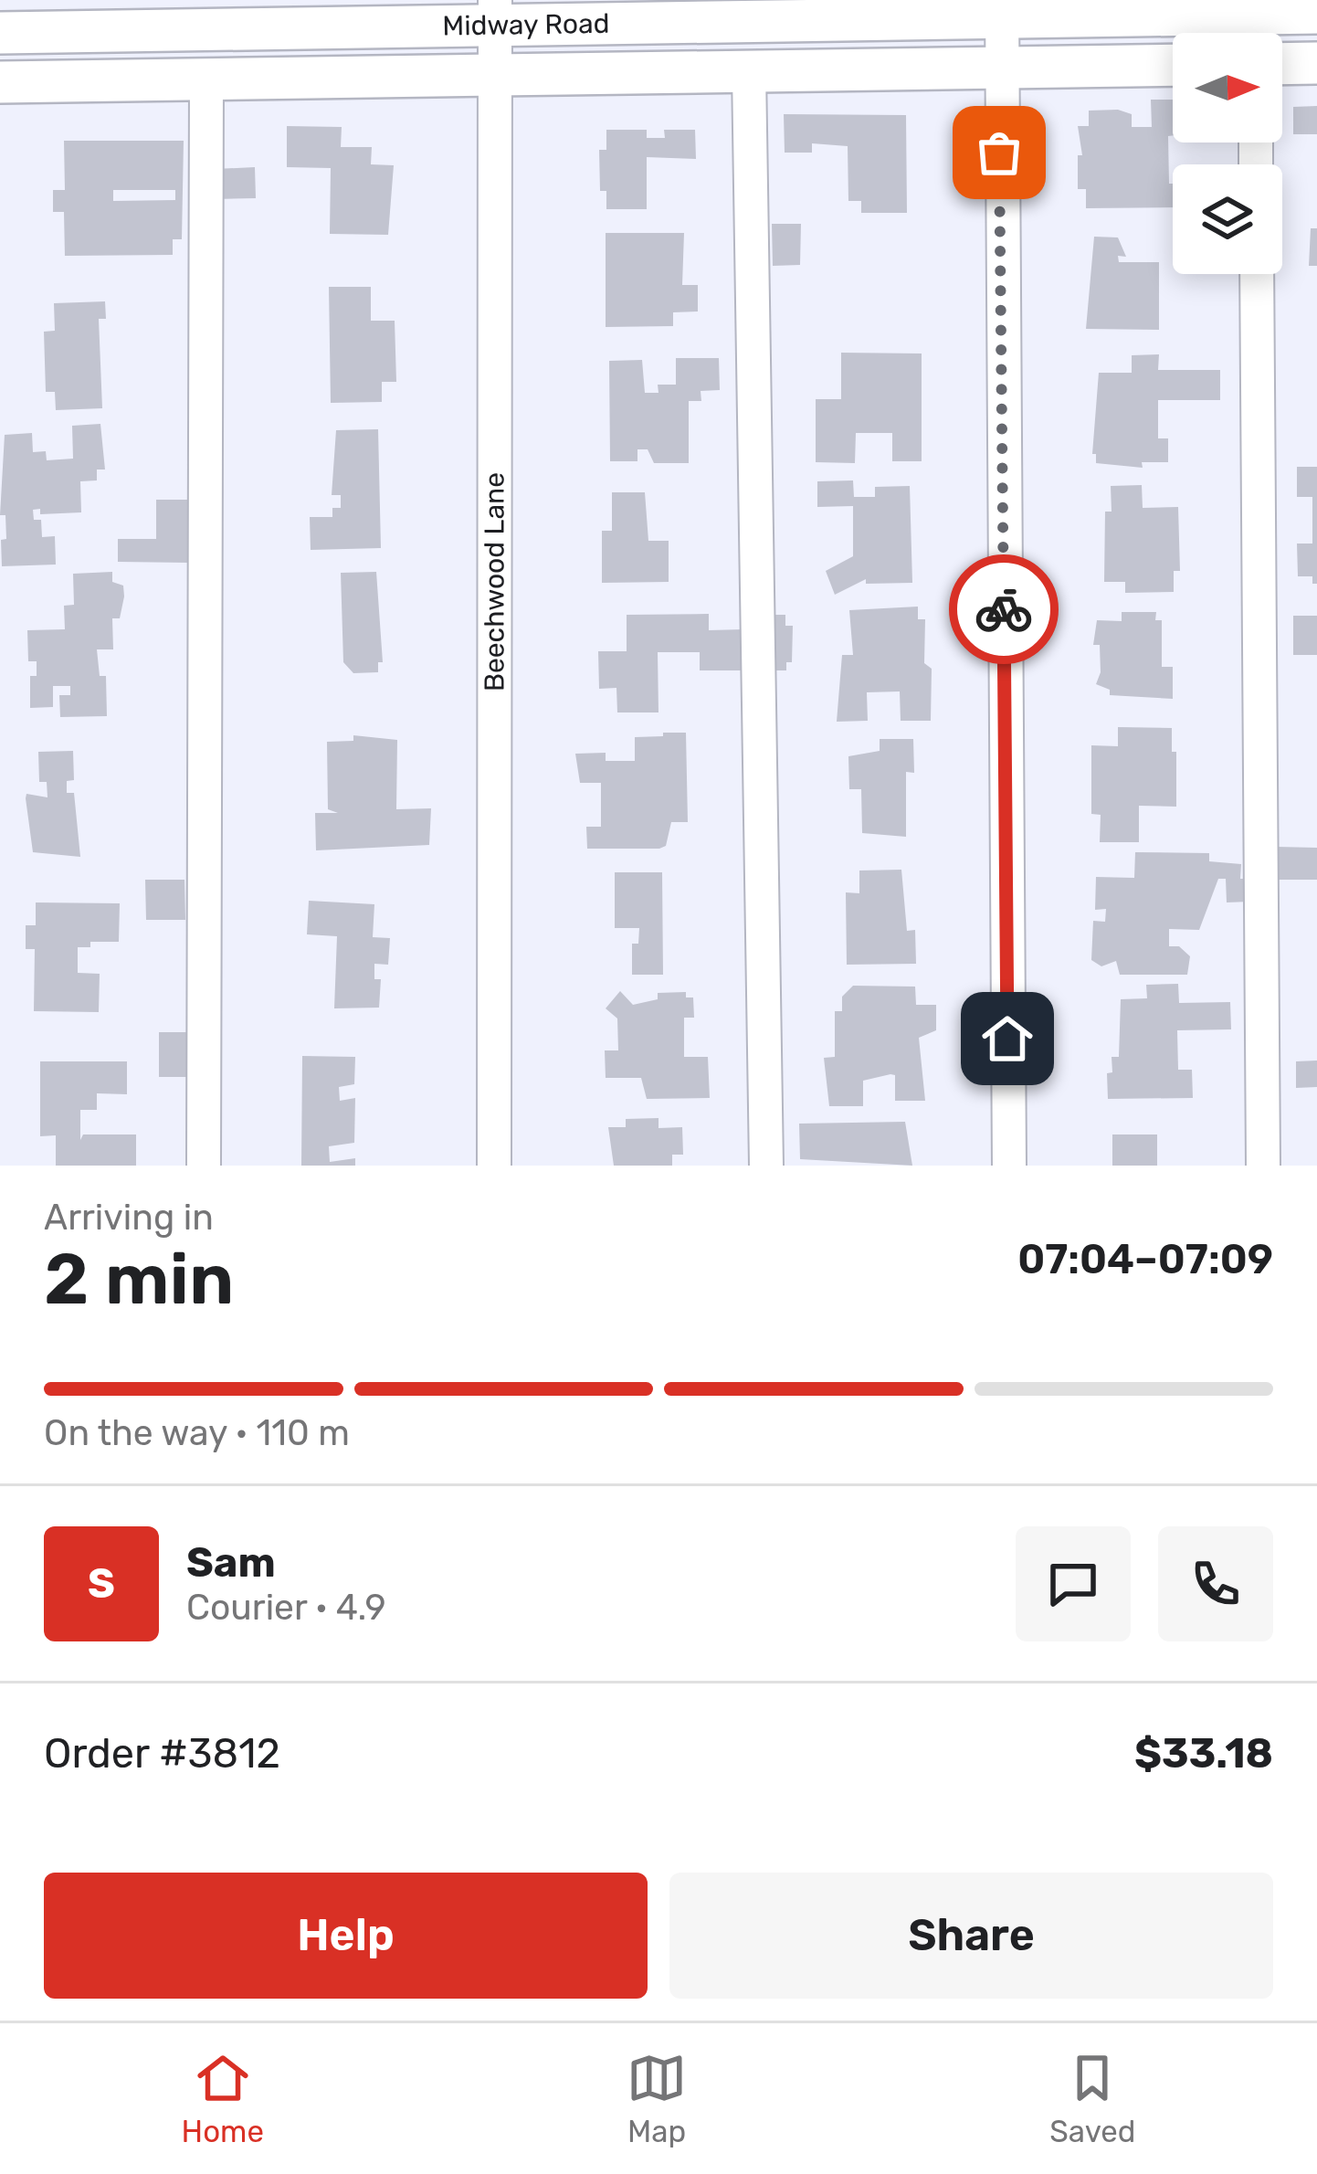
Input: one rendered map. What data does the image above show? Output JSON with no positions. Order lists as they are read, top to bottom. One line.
{"streets":{"main road":["Midway Road"],"street":["Beechwood Lane"]},"crossings":[["Midway Road","Beechwood Lane"]],"north":"right","page":{"heading":["2 min","Arriving in","07:04–07:09"],"panel":["Sam","Courier · 4.9","Order #3812","$33.18"],"bar":"On the way · 110 m","round":"S","buttons":["Help","Share"],"tabs":["Home","Map","Saved"]}}
